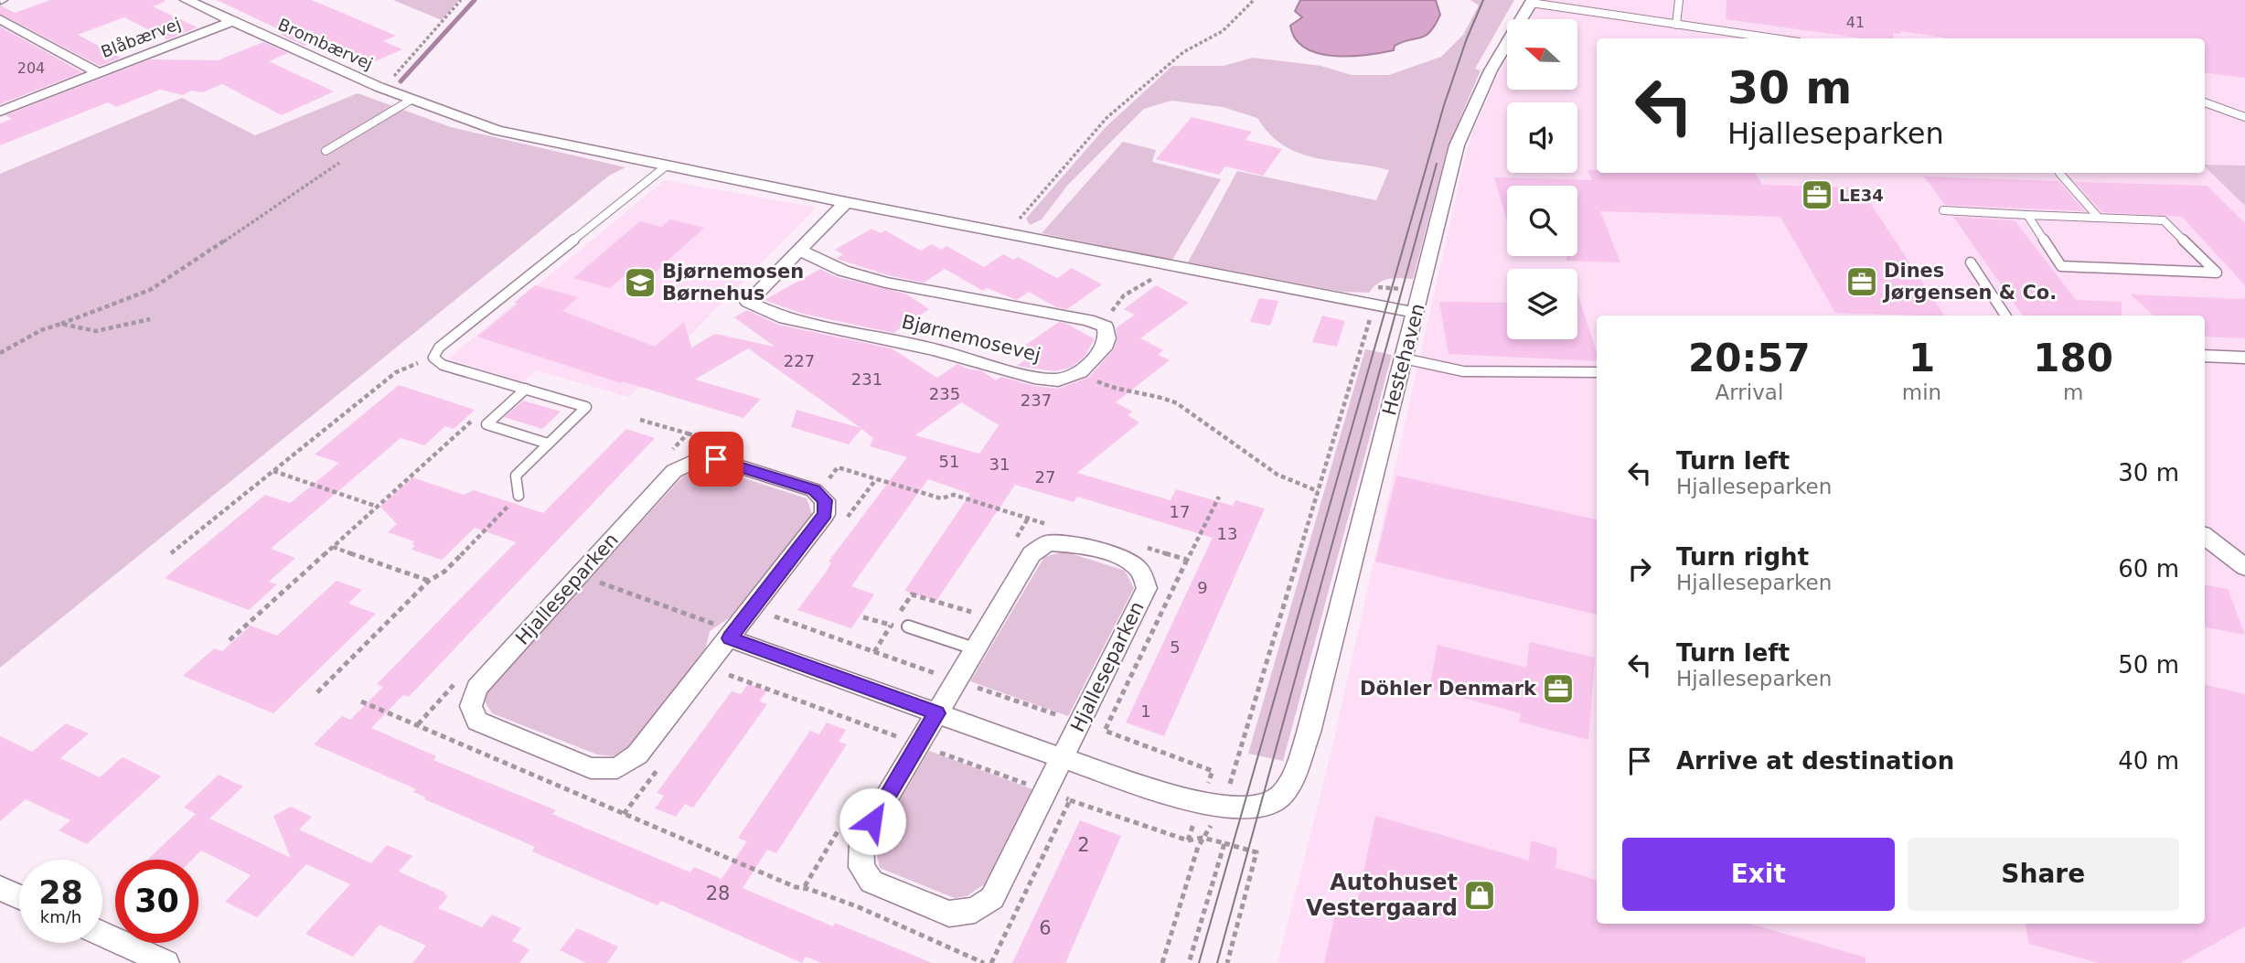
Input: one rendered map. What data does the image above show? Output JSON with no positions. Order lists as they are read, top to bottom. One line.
{"streets":{"street":["Blåbærvej","Brombærvej","Bjørnemosevej","Hestehaven","Hjalleseparken"]},"crossings":[["Blåbærvej","Brombærvej"]],"places":{"office":["LE34","Dines Jørgensen & Co.","Döhler Denmark"],"school or university":["Bjørnemosen Børnehus"],"shop":["Autohuset Vestergaard"]},"house_numbers":["41","204","227","231","235","237","51","31","27","17","13","9","5","1","2","28","6"],"north":"left","page":{"turn":["30 m","Hjalleseparken"],"eta":["20:57","Arrival","1","min","180","m"],"list":[{"name":"Turn left","note":"Hjalleseparken","value":"30 m"},{"name":"Turn right","note":"Hjalleseparken","value":"60 m"},{"name":"Turn left","note":"Hjalleseparken","value":"50 m"},{"name":"Arrive at destination","value":"40 m"}],"buttons":["Exit","Share"],"speed":"28 km/h","limit":"30"}}
